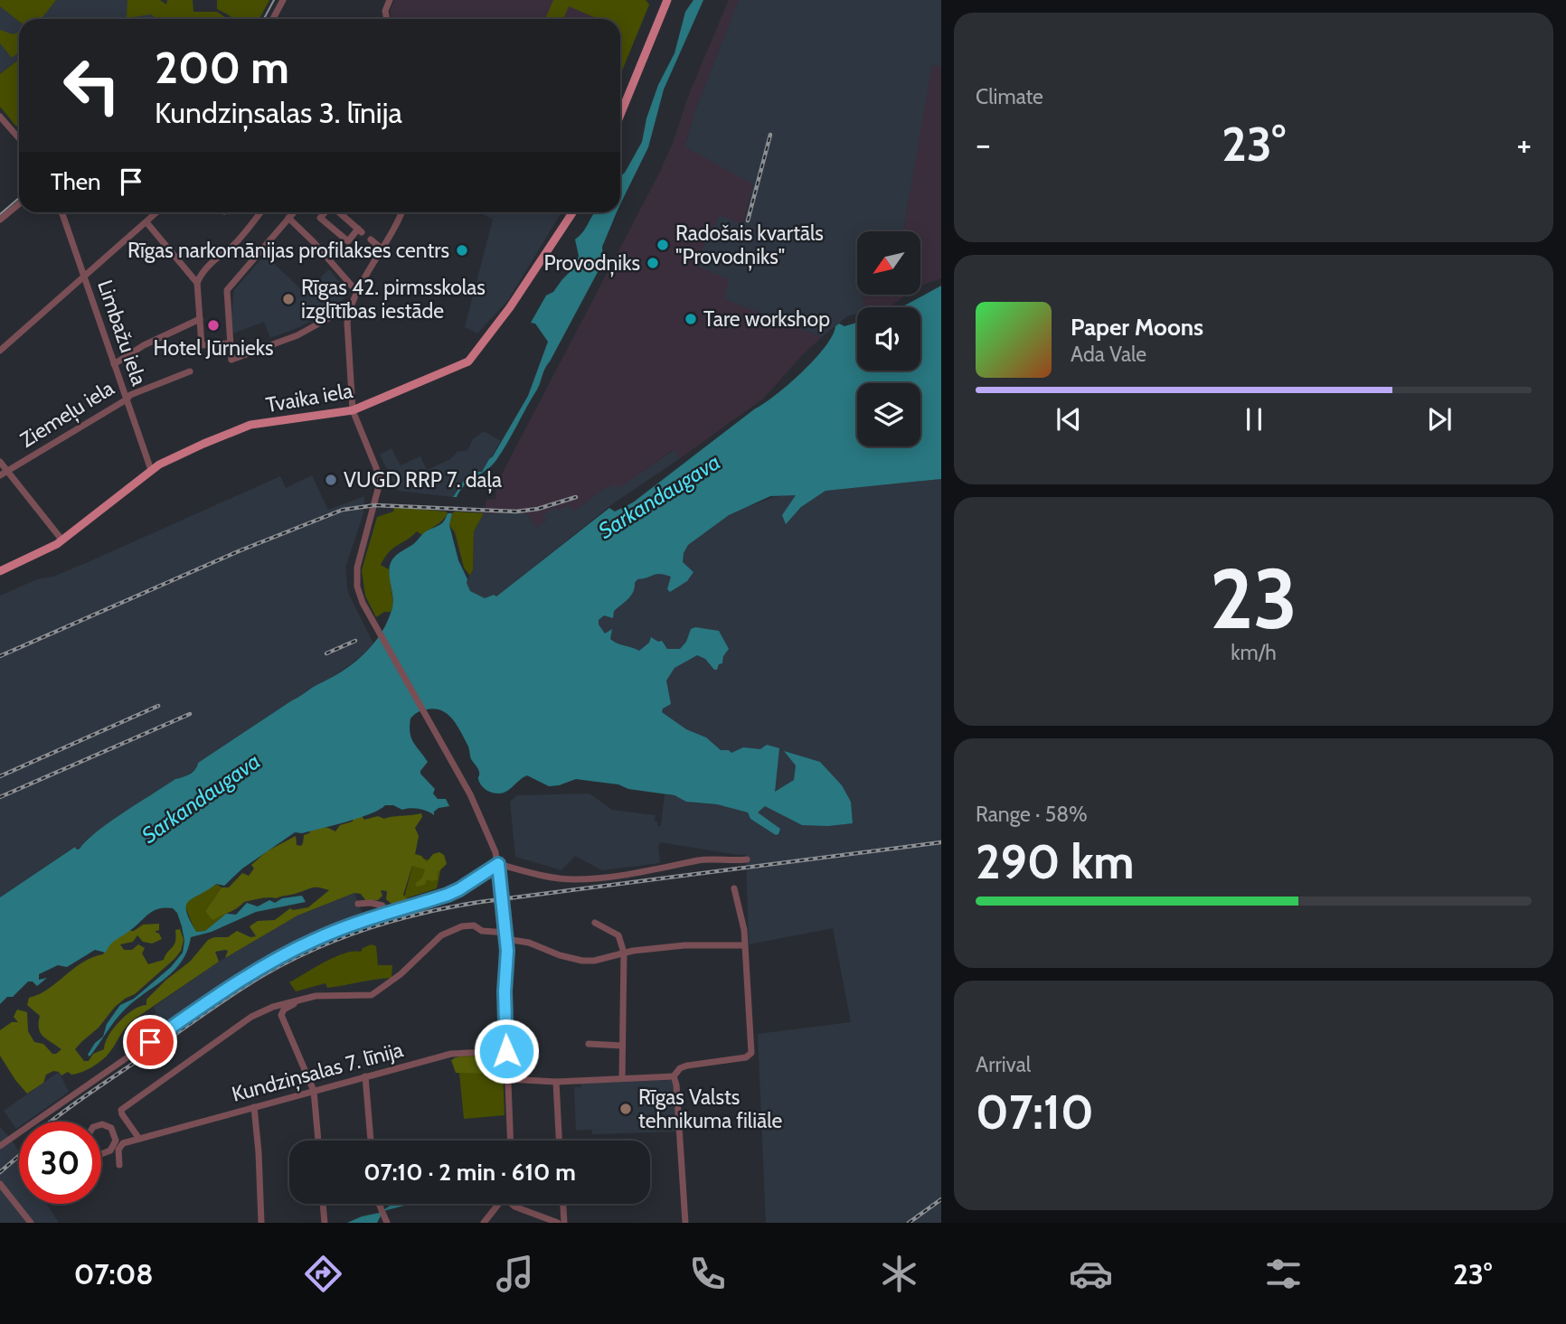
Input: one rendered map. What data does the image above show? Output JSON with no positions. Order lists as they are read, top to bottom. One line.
{"streets":{"main road":["Tvaika iela"],"street":["Limbažu iela","Ziemeļu iela","Kundziņsalas 7. līnija"]},"crossings":[["Limbažu iela","Tvaika iela"],["Limbažu iela","Ziemeļu iela"]],"water":["Sarkandaugava"],"places":["Radošais kvartāls \"Provodņiks\"","Rīgas narkomānijas profilakses centrs","Provodņiks","Rīgas 42. pirmsskolas izglītības iestāde","Tare workshop","Hotel Jūrnieks","VUGD RRP 7. daļa","Rīgas Valsts tehnikuma filiāle"],"north":"bottom left","page":{"tile":["Climate",["23","km/h"],["Range · 58%","290 km"],["Arrival","07:10"]],"turn":["200 m","Kundziņsalas 3. līnija"],"heat":["−","23°","+"],"then":"Then","song":["Paper Moons","Ada Vale"],"limit":"30","trip":"07:10 · 2 min · 610 m","tabs":["07:08","23°"]}}
